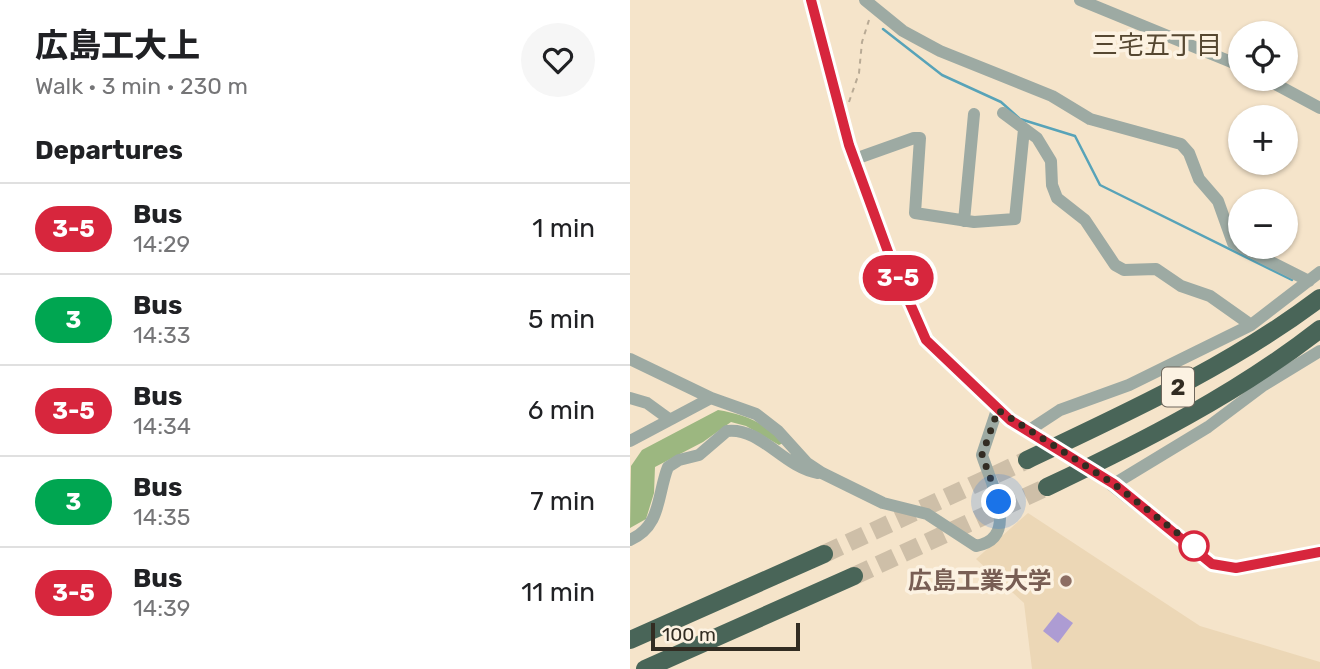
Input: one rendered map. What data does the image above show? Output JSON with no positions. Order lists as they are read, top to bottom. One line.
{"streets":{"highway":["2"]},"districts":["三宅五丁目"],"places":["広島工業大学"],"lines":["bus line 3-5"],"scale_bar":"100 m","page":{"heading":[["広島工大上","Walk · 3 min · 230 m"],"Departures"],"on_map":"3-5","map_buttons":["+","−"],"list":[{"mark":"3-5","name":"Bus","note":"14:29","value":"1 min"},{"mark":"3","name":"Bus","note":"14:33","value":"5 min"},{"mark":"3-5","name":"Bus","note":"14:34","value":"6 min"},{"mark":"3","name":"Bus","note":"14:35","value":"7 min"},{"mark":"3-5","name":"Bus","note":"14:39","value":"11 min"}],"scale":"100 m"}}
